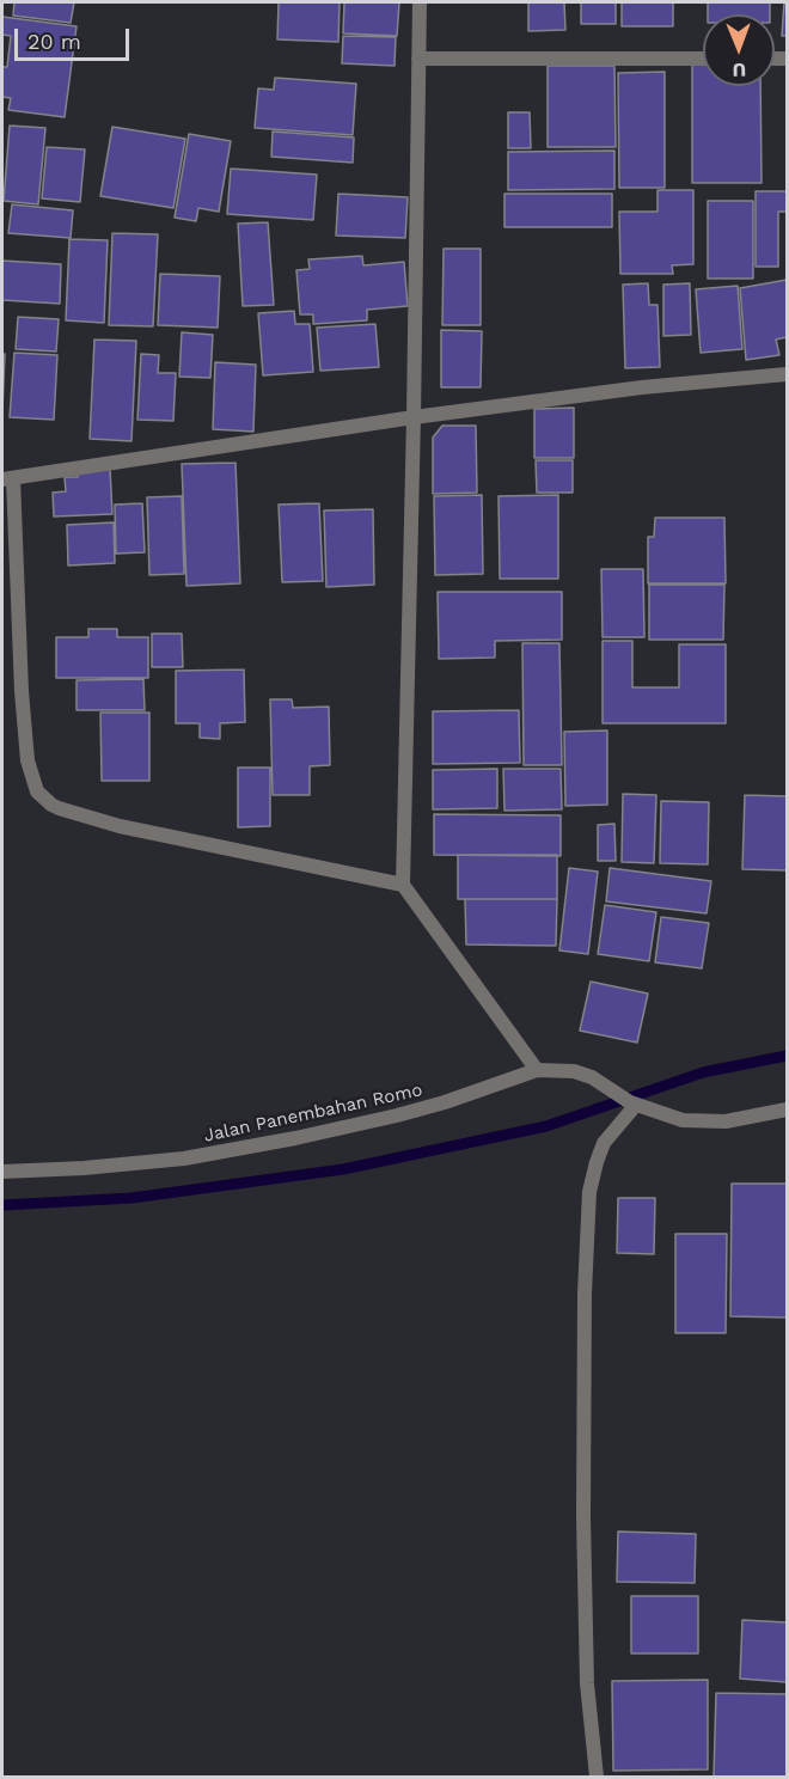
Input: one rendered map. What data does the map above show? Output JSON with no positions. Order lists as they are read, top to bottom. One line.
{"streets":{"street":["Jalan Panembahan Romo"]},"scale_bar":"20 m","north":"bottom"}
